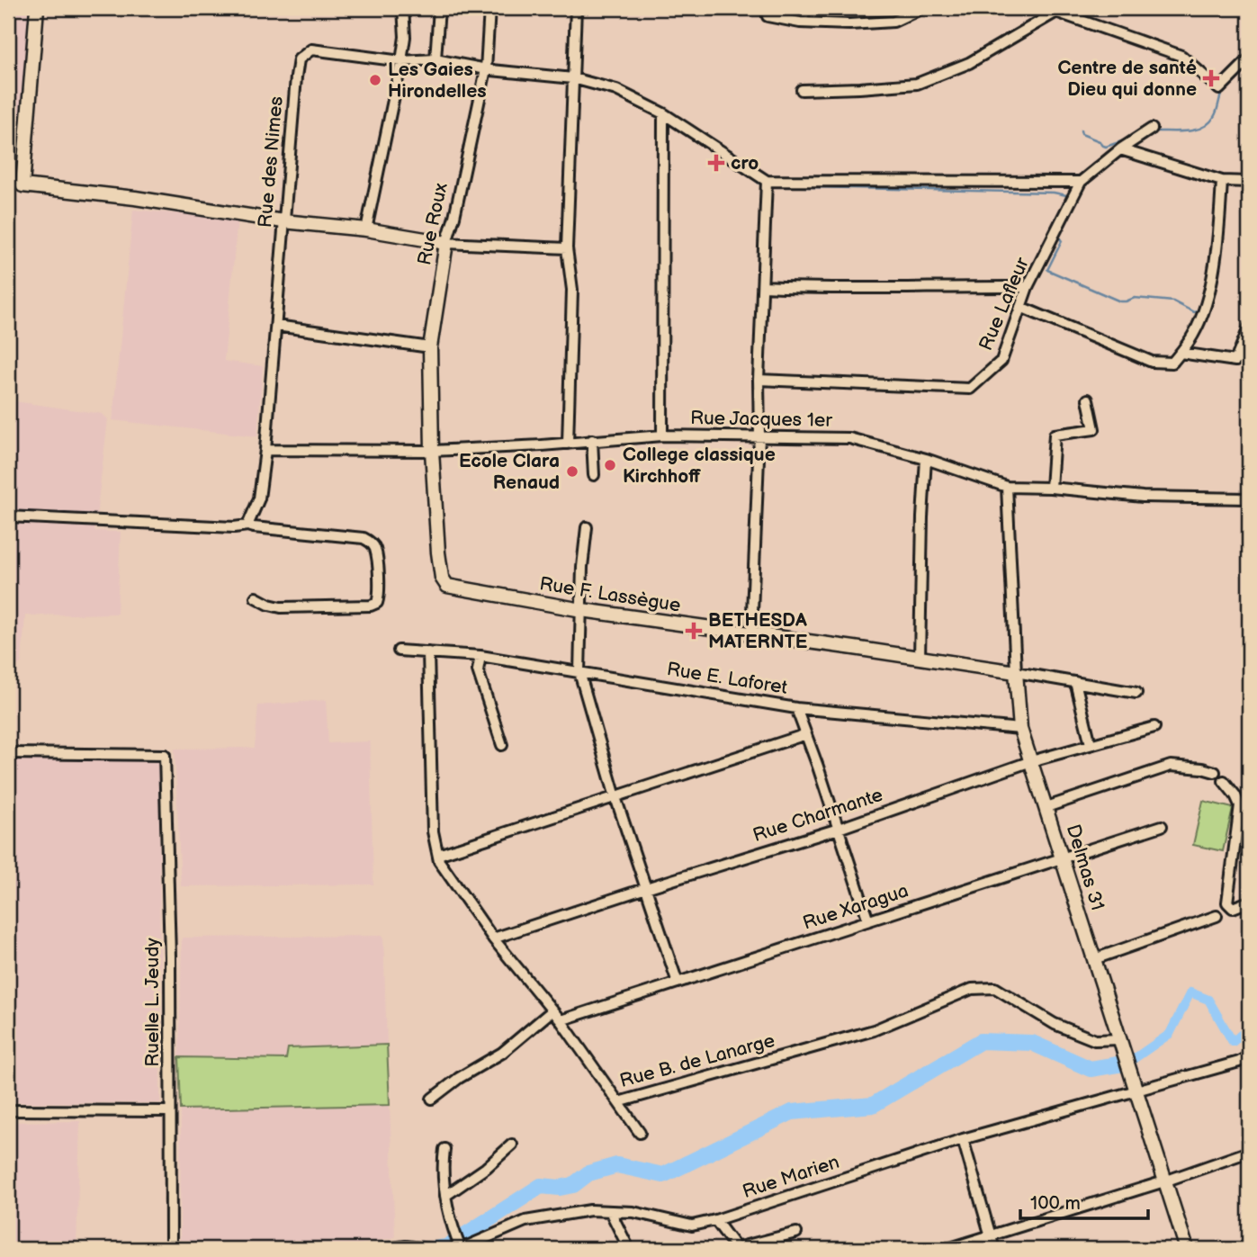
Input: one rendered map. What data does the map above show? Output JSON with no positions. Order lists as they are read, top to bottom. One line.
{"streets":{"street":["Rue des Nimes","Rue Roux","Rue Lafleur","Rue Jacques 1er","Rue F. Lassègue","Rue E. Laforet","Rue Charmante","Delmas 31","Rue Xaragua","Ruelle L. Jeudy","Rue B. de Lanarge","Rue Marien"]},"crossings":[["Rue des Nimes","Rue Roux"],["Rue des Nimes","Rue Jacques 1er"],["Rue Roux","Rue Jacques 1er"],["Rue Roux","Rue F. Lassègue"],["Rue Jacques 1er","Rue F. Lassègue"],["Rue Jacques 1er","Delmas 31"],["Rue F. Lassègue","Delmas 31"],["Rue E. Laforet","Delmas 31"],["Rue E. Laforet","Rue B. de Lanarge"],["Rue Charmante","Delmas 31"],["Rue Charmante","Rue B. de Lanarge"],["Delmas 31","Rue Xaragua"],["Delmas 31","Rue B. de Lanarge"],["Delmas 31","Rue Marien"],["Rue Xaragua","Rue B. de Lanarge"]],"places":{"health":["Centre de santé Dieu qui donne","cro","BETHESDA MATERNTE"],"other":["Les Gaies Hirondelles","College classique Kirchhoff","Ecole Clara Renaud"]},"scale_bar":"100 m"}
